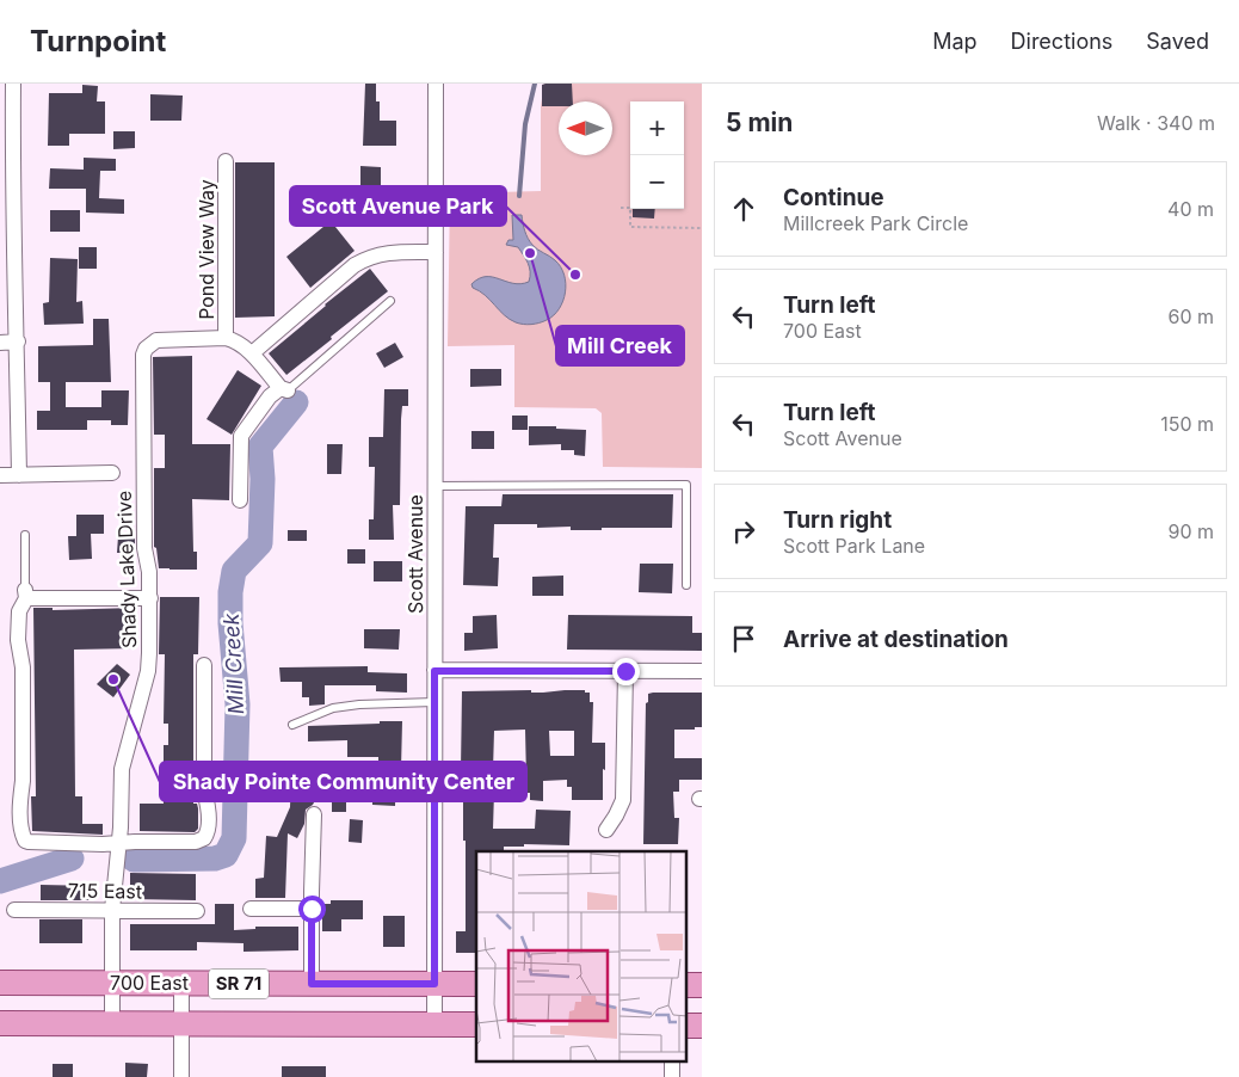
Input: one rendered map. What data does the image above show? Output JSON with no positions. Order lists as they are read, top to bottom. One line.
{"streets":{"main road":["700 East","SR 71"],"street":["Pond View Way","Scott Avenue","Shady Lake Drive","715 East"]},"crossings":[["Pond View Way","Shady Lake Drive"],["Scott Avenue","700 East"],["Shady Lake Drive","715 East"],["Shady Lake Drive","700 East"]],"water":["Mill Creek"],"places":["Mill Creek","Scott Avenue Park","Shady Pointe Community Center"],"north":"left","page":{"header":"Turnpoint","nav":["Map","Directions","Saved"],"heading":["5 min","Walk · 340 m"],"map_buttons":["+","−"],"list":[["Continue","Millcreek Park Circle","40 m"],["Turn left","700 East","60 m"],["Turn left","Scott Avenue","150 m"],["Turn right","Scott Park Lane","90 m"],"Arrive at destination"]}}
